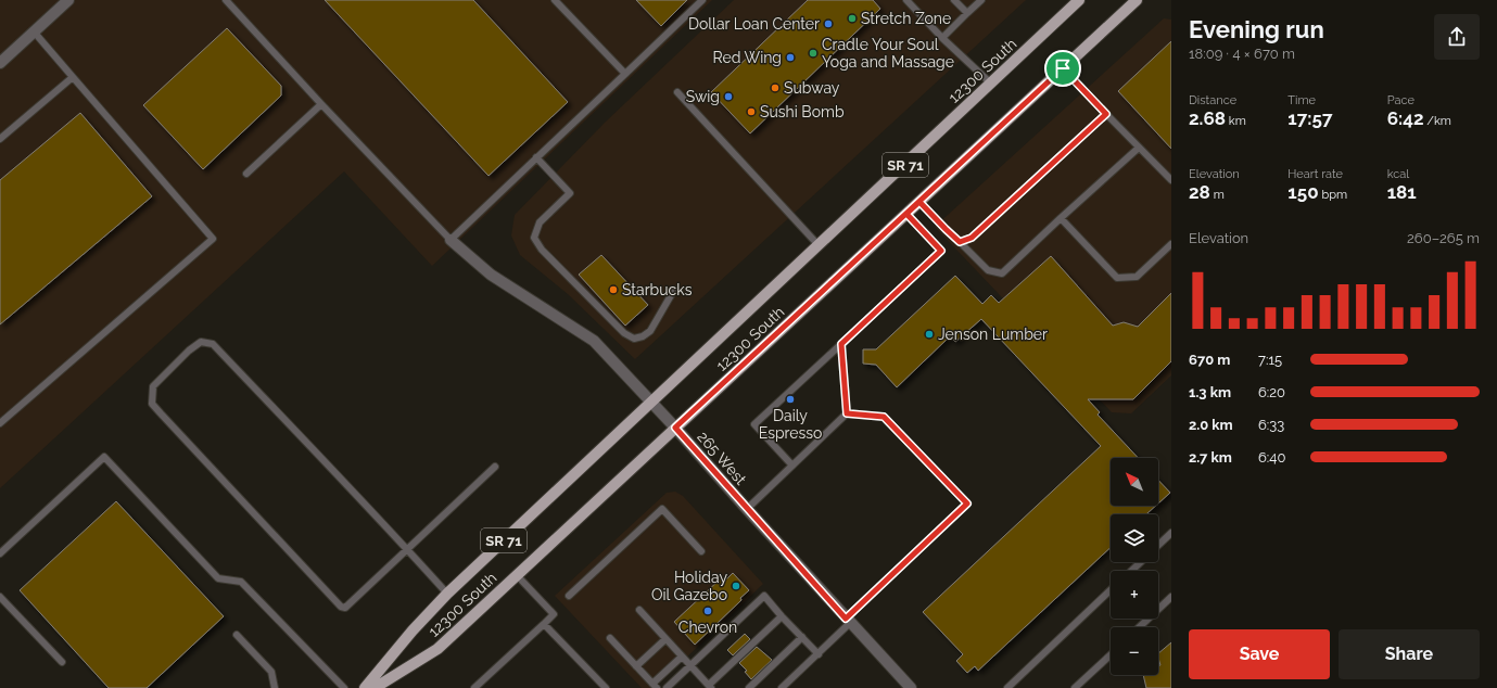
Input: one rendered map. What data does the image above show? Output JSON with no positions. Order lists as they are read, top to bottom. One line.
{"streets":{"main road":["12300 South","SR 71"],"street":["265 West"]},"crossings":[["12300 South","265 West"]],"places":["Stretch Zone","Dollar Loan Center","Cradle Your Soul Yoga and Massage","Red Wing","Subway","Swig","Sushi Bomb","Starbucks","Jenson Lumber","Daily Espresso","Holiday Oil Gazebo","Chevron"],"north":"top left","page":{"heading":["Evening run","18:09 · 4 × 670 m"],"stats":[["Distance","2.68 km"],["Time","17:57"],["Pace","6:42 /km"],["Elevation","28 m"],["Heart rate","150 bpm"],["kcal","181"]],"chart":["Elevation","260–265 m"],"list":[{"name":"670 m","note":"7:15"},{"name":"1.3 km","note":"6:20"},{"name":"2.0 km","note":"6:33"},{"name":"2.7 km","note":"6:40"}],"map_buttons":["+","−"],"buttons":["Save","Share"]}}
